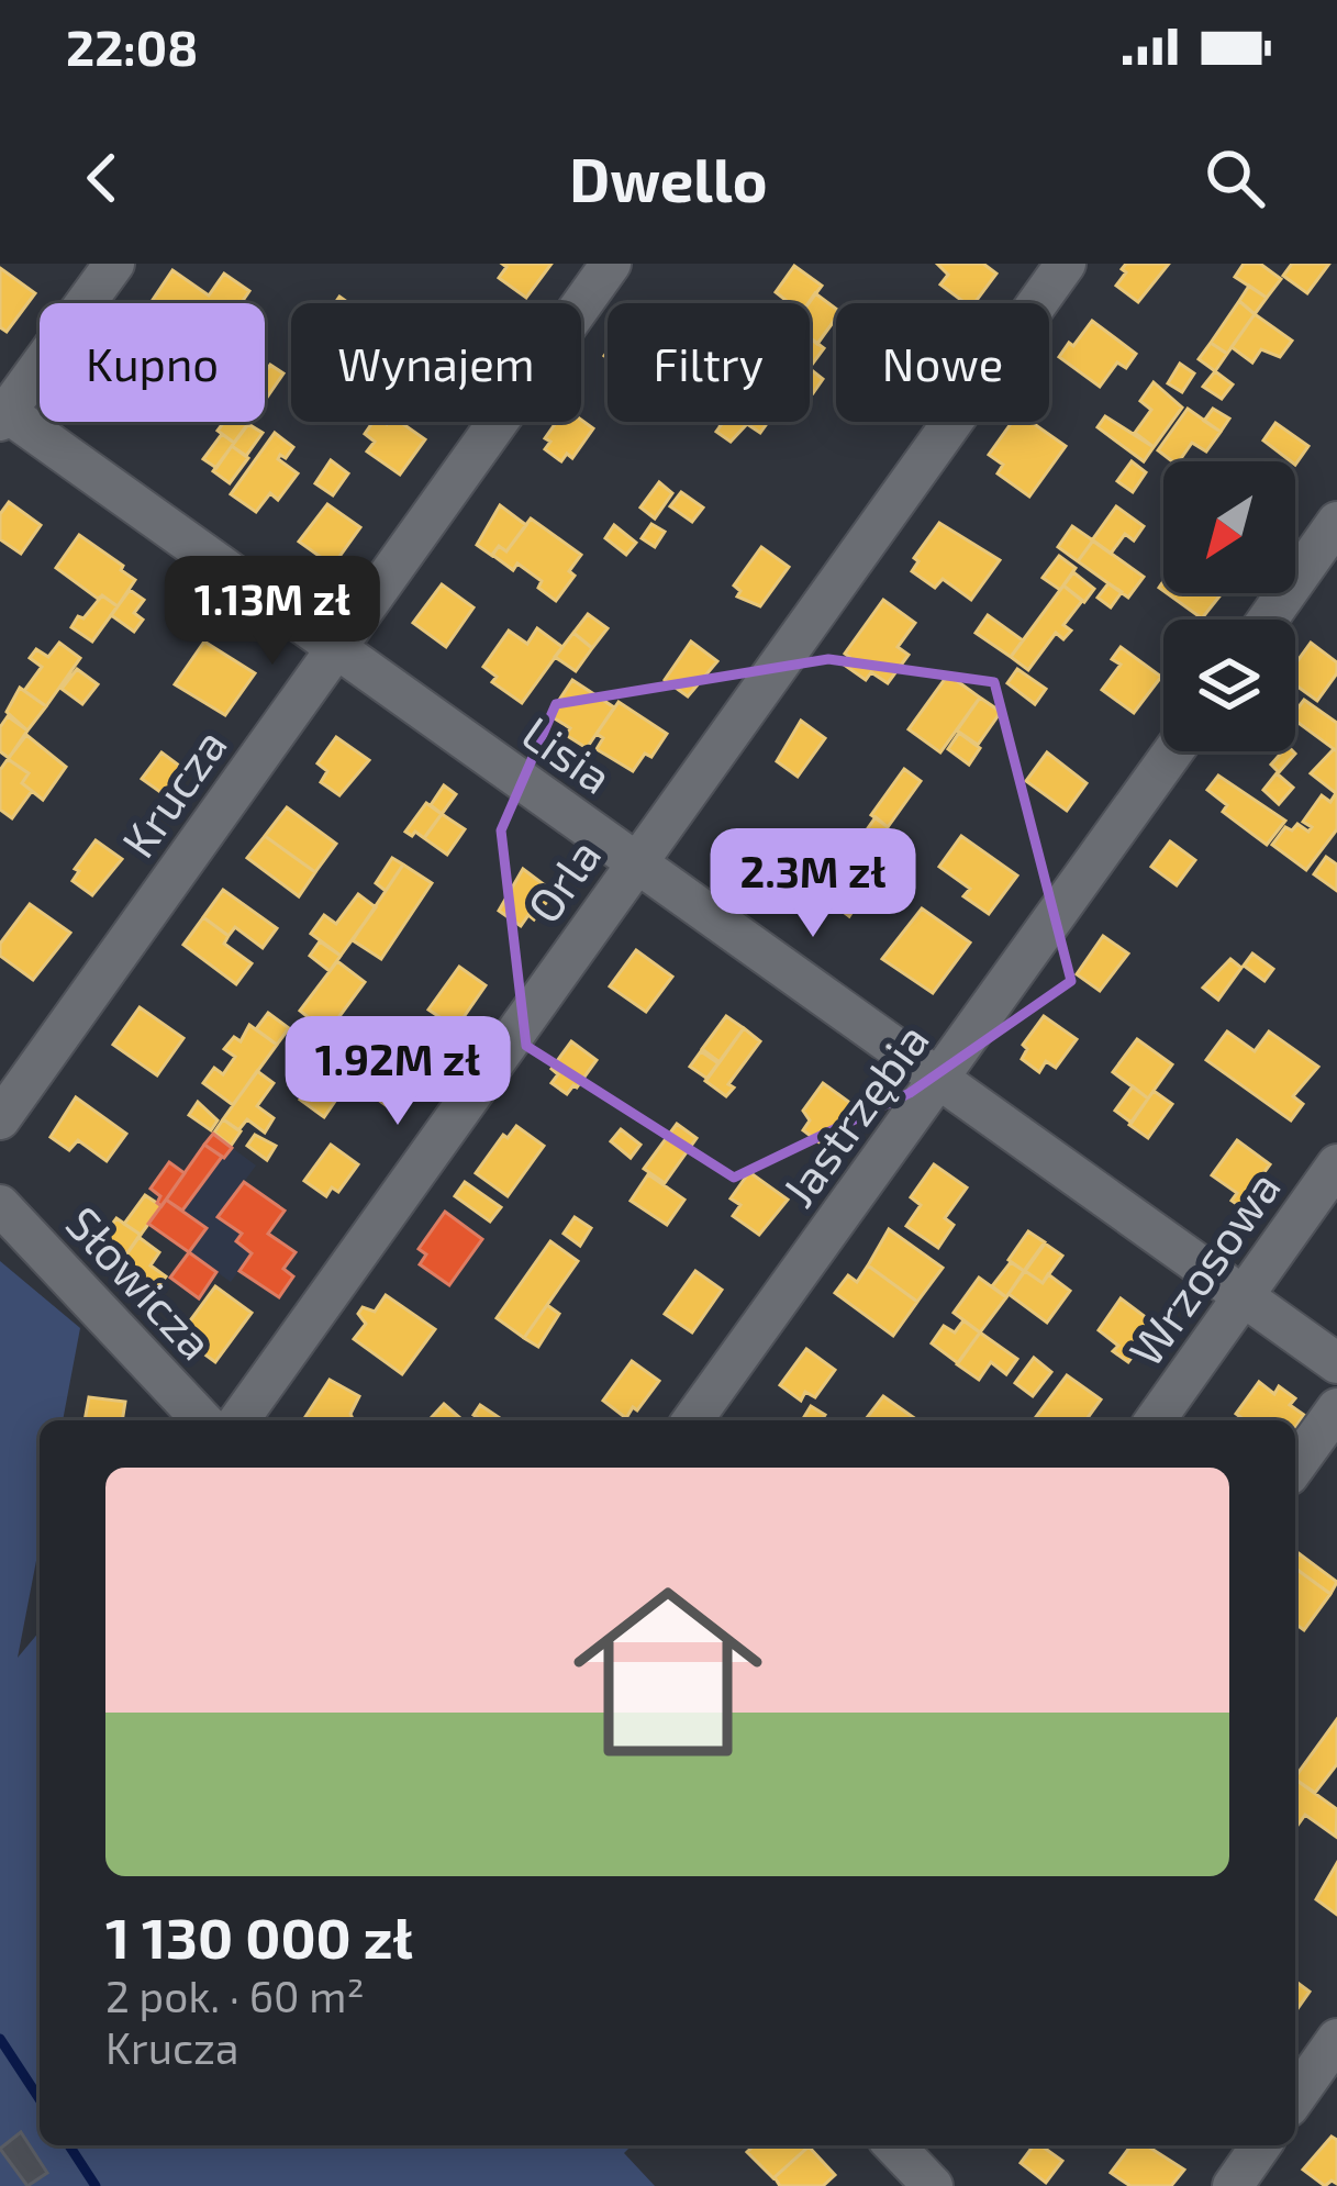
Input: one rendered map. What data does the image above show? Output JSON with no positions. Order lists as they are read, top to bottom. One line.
{"streets":{"street":["Lisia","Krucza","Orla","Jastrzębia","Wrzosowa","Słowicza"]},"crossings":[["Lisia","Krucza"],["Lisia","Orla"],["Lisia","Jastrzębia"],["Lisia","Wrzosowa"]],"north":"bottom left","page":{"status":"22:08","header":"Dwello","chip":["Kupno","Wynajem","Filtry","Nowe"],"price":["1.13M zł","2.3M zł","1.92M zł"],"list":[{"name":"1 130 000 zł","note":"2 pok. · 60 m² · Krucza"}]}}
